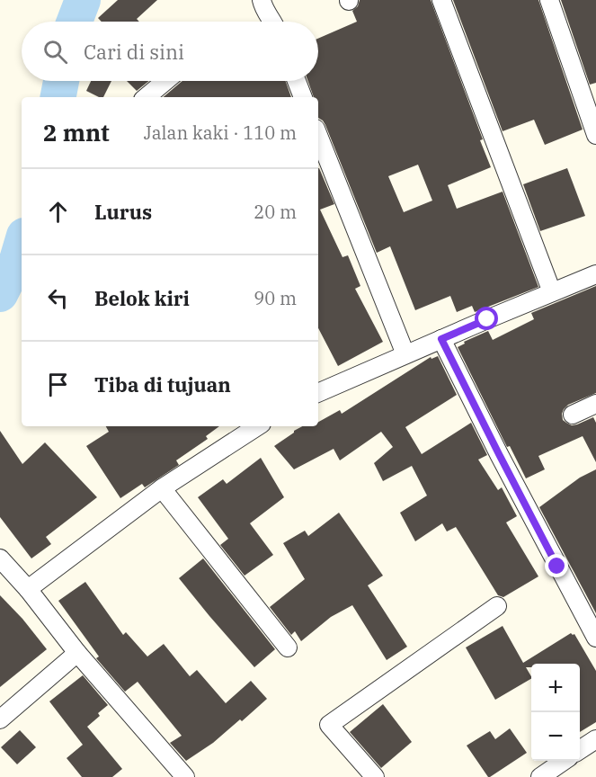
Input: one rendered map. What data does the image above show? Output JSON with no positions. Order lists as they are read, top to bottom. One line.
{"page":{"search":"Cari di sini","heading":["2 mnt","Jalan kaki · 110 m"],"list":[["Lurus","20 m"],["Belok kiri","90 m"],"Tiba di tujuan"],"map_buttons":["+","−"]}}
